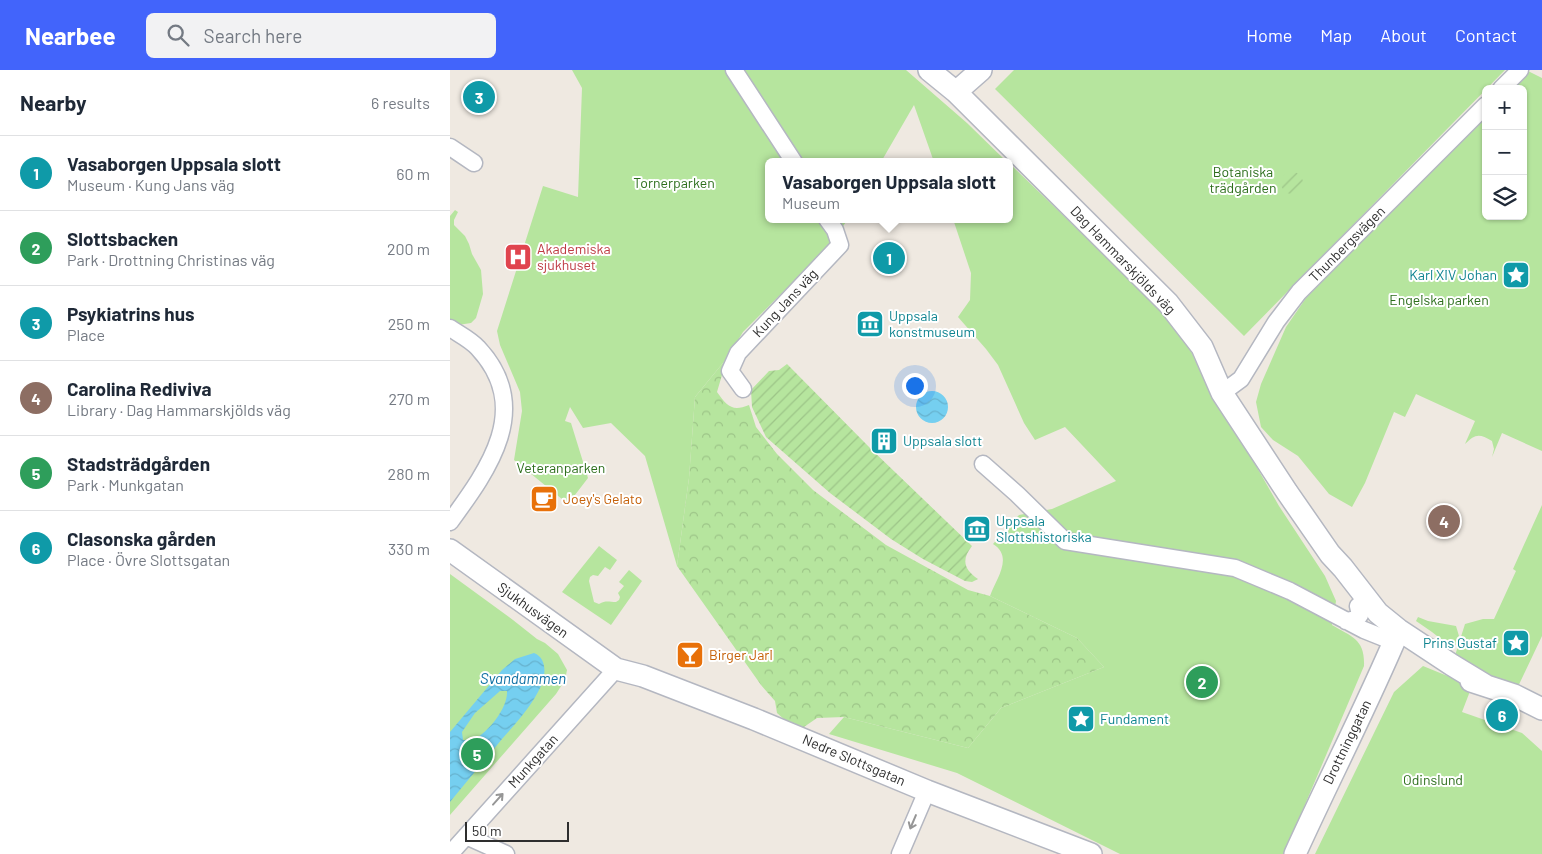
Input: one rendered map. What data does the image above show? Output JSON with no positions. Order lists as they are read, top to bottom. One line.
{"streets":{"street":["Thunbergsvägen","Dag Hammarskjölds väg","Kung Jans väg","Sjukhusvägen","Drottninggatan","Nedre Slottsgatan","Munkgatan"]},"crossings":[["Thunbergsvägen","Dag Hammarskjölds väg"],["Dag Hammarskjölds väg","Drottninggatan"],["Sjukhusvägen","Nedre Slottsgatan"],["Sjukhusvägen","Munkgatan"],["Nedre Slottsgatan","Munkgatan"]],"one_way":["Munkgatan"],"water":["Svandammen"],"parks":["Botaniska trädgården","Tornerparken","Engelska parken","Veteranparken","Odinslund"],"places":{"hospital":["Akademiska sjukhuset"],"place":["Karl XIV Johan","Prins Gustaf","Fundament"],"museum":["Uppsala konstmuseum","Uppsala Slottshistoriska"],"building":["Uppsala slott"],"cafe":["Joey's Gelato"],"bar":["Birger Jarl"]},"scale_bar":"50 m","page":{"header":"Nearbee","search":"Search here","nav":["Home","Map","About","Contact"],"heading":["Nearby","6 results"],"pins":["3","1","4","2","6","5"],"map_buttons":["+","−"],"list":[{"mark":"1","name":"Vasaborgen Uppsala slott","note":"Museum · Kung Jans väg","value":"60 m"},{"mark":"2","name":"Slottsbacken","note":"Park · Drottning Christinas väg","value":"200 m"},{"mark":"3","name":"Psykiatrins hus","note":"Place","value":"250 m"},{"mark":"4","name":"Carolina Rediviva","note":"Library · Dag Hammarskjölds väg","value":"270 m"},{"mark":"5","name":"Stadsträdgården","note":"Park · Munkgatan","value":"280 m"},{"mark":"6","name":"Clasonska gården","note":"Place · Övre Slottsgatan","value":"330 m"}],"popup":["Vasaborgen Uppsala slott","Museum"],"scale":"50 m"}}
